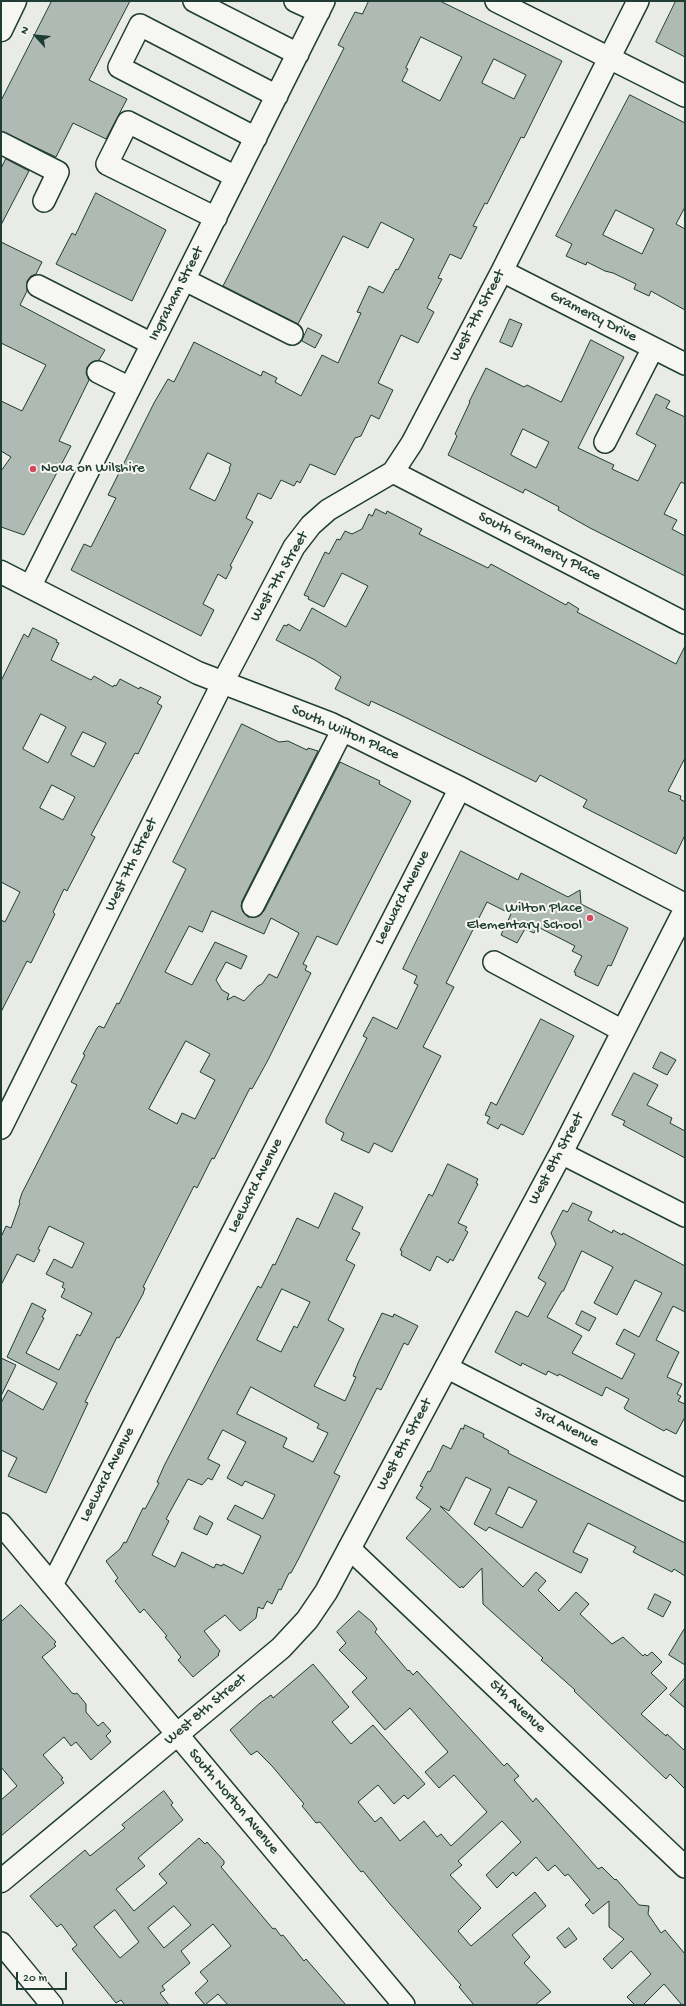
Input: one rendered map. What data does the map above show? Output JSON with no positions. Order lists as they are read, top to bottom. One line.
{"streets":{"main road":["South Wilton Place","West 8th Street"],"street":["Ingraham Street","West 7th Street","Gramercy Drive","South Gramercy Place","Leeward Avenue","3rd Avenue","5th Avenue","South Norton Avenue"]},"crossings":[["Ingraham Street","South Wilton Place"],["West 7th Street","Gramercy Drive"],["West 7th Street","South Gramercy Place"],["West 7th Street","South Wilton Place"],["South Wilton Place","Leeward Avenue"],["Leeward Avenue","South Norton Avenue"],["West 8th Street","3rd Avenue"],["West 8th Street","5th Avenue"],["West 8th Street","South Norton Avenue"]],"places":["Nova on Wilshire","Wilton Place Elementary School"],"scale_bar":"20 m","north":"top left"}
